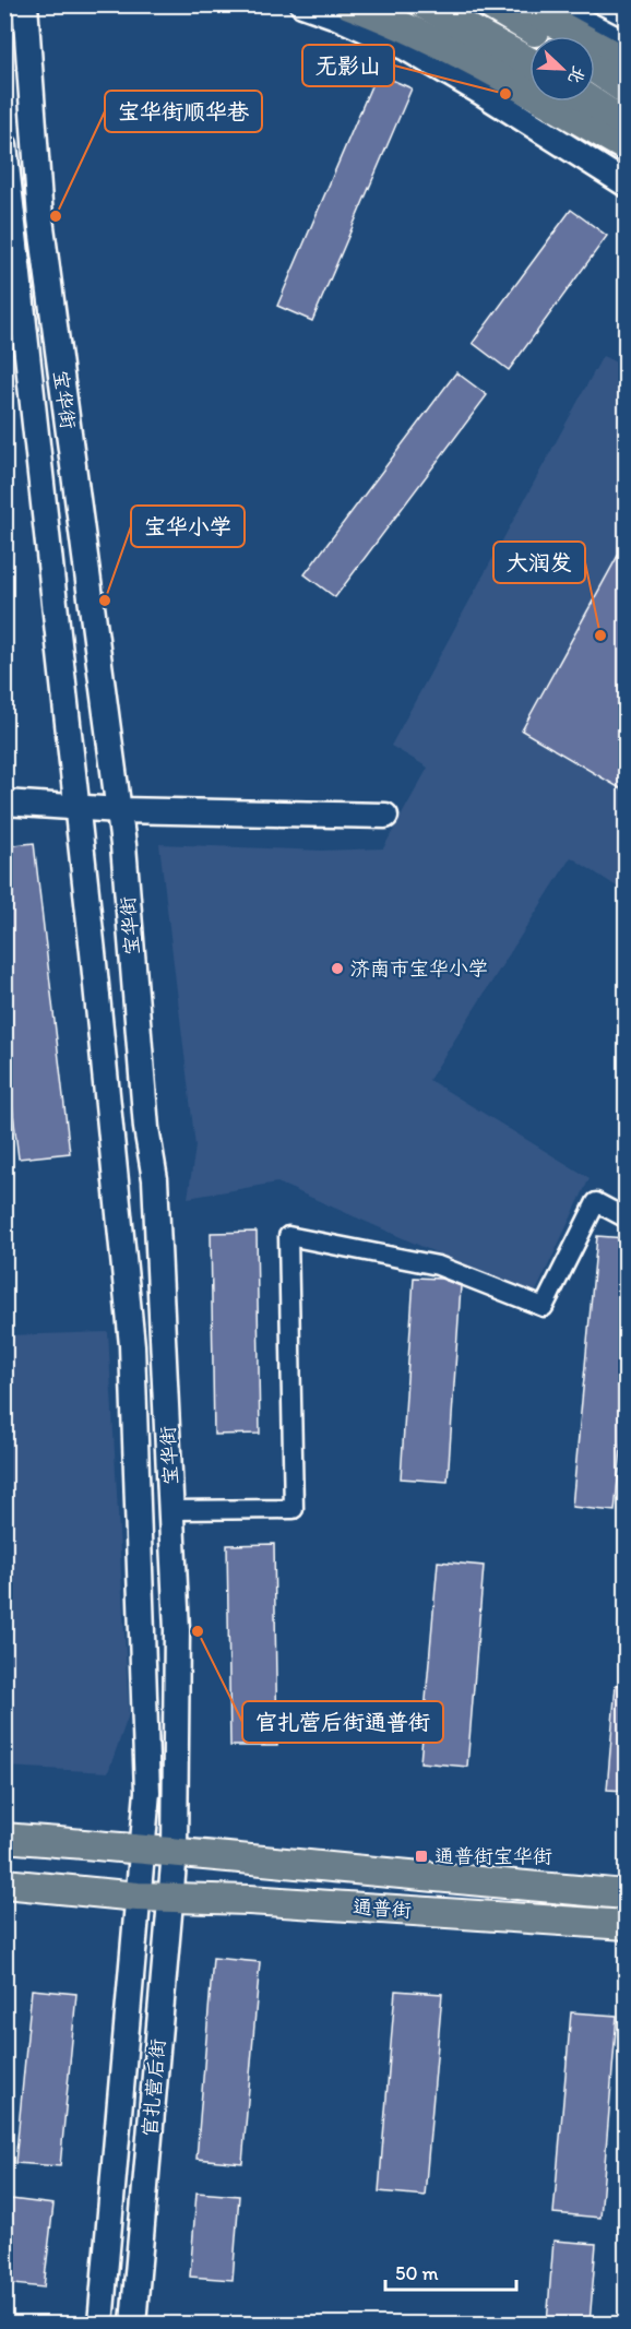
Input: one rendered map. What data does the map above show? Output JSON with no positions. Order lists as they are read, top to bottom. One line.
{"streets":{"main road":["宝华街","通普街","官扎营后街"]},"crossings":[["宝华街","通普街"],["宝华街","官扎营后街"],["通普街","官扎营后街"]],"places":{"other":["无影山","宝华街顺华巷","宝华小学","大润发","济南市宝华小学","官扎营后街通普街"],"transit":["通普街宝华街"]},"scale_bar":"50 m","north":"bottom right"}
